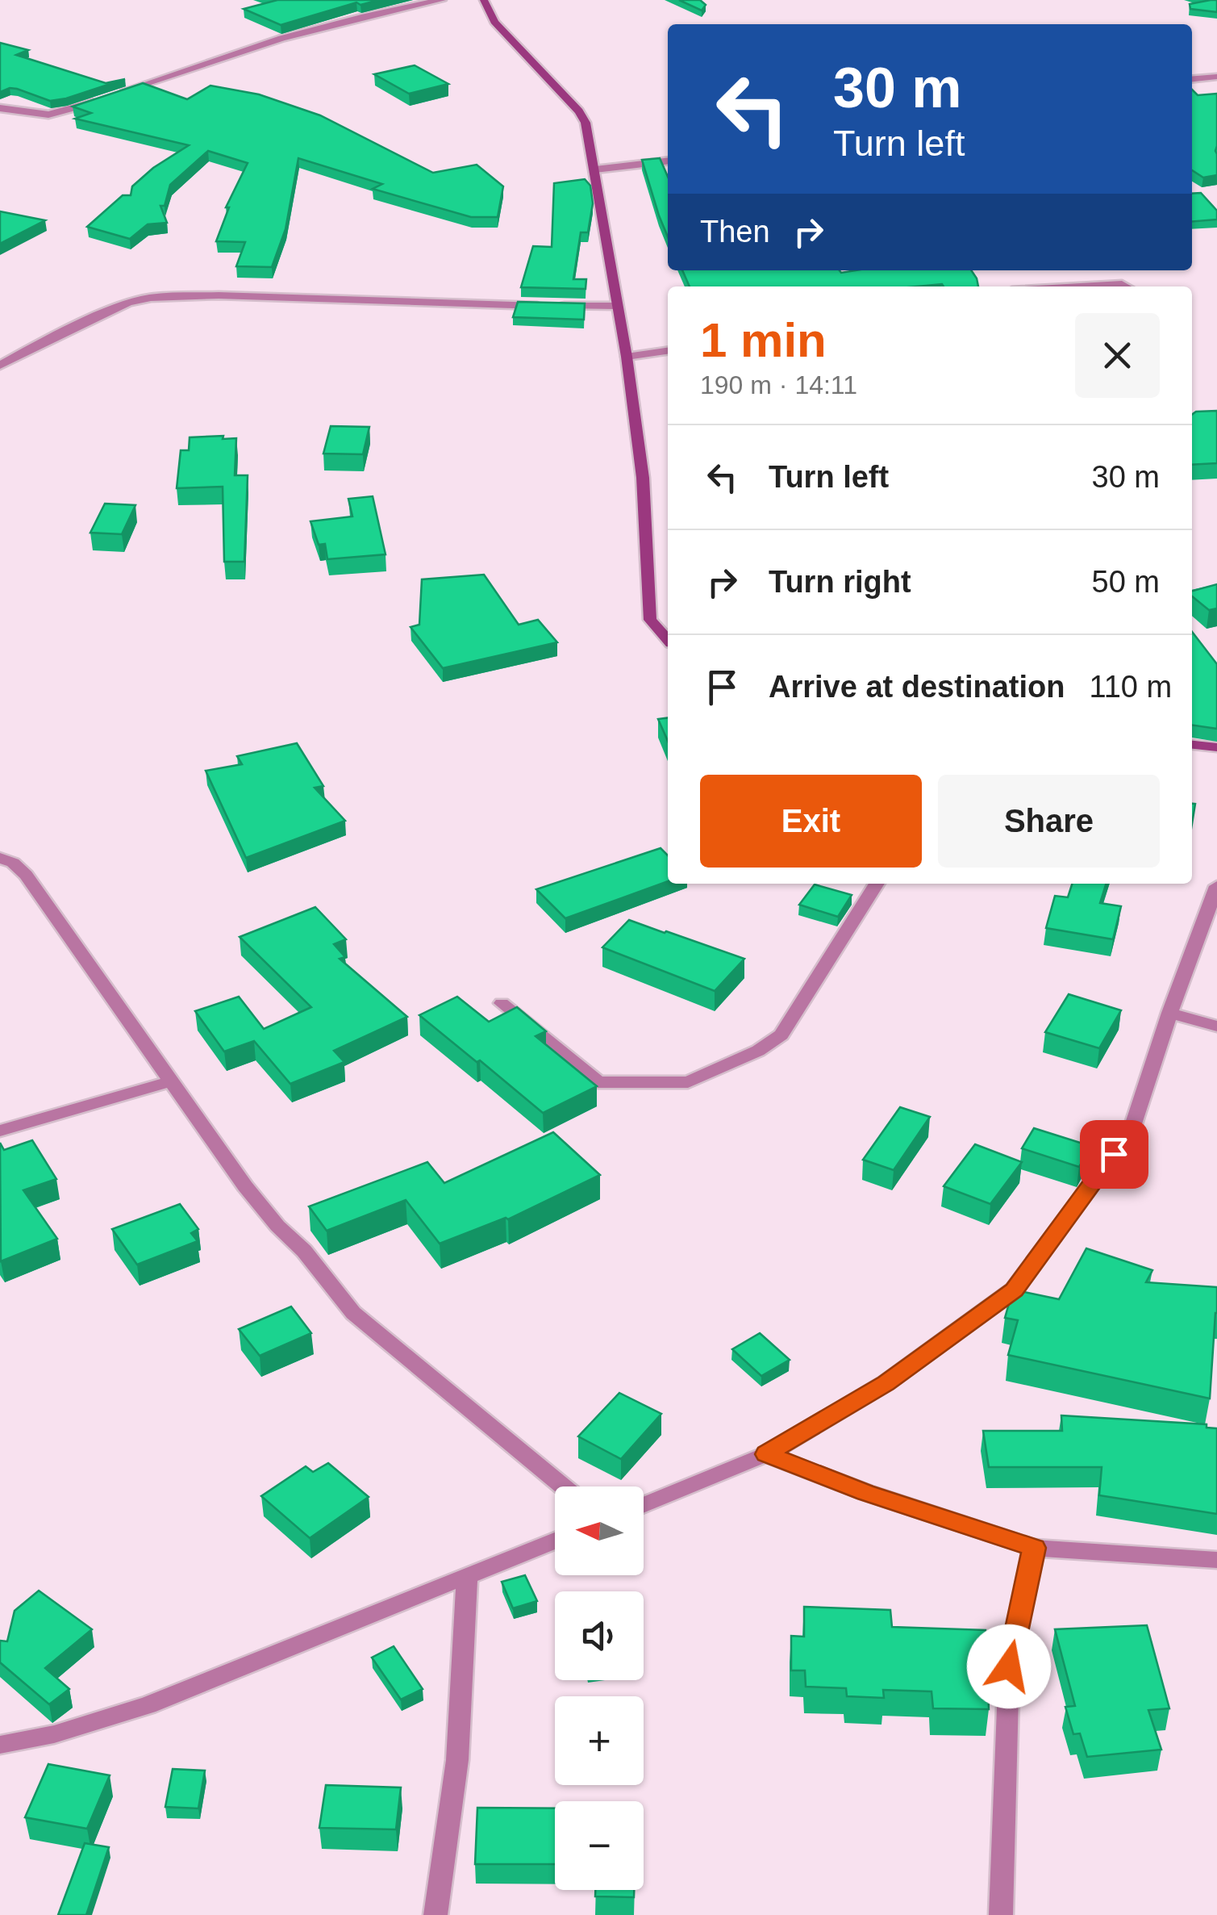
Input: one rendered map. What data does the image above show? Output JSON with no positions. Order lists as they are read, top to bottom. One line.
{"north":"left","page":{"turn":["30 m","Turn left"],"then":"Then","heading":["1 min","190 m · 14:11"],"list":[{"name":"Turn left","value":"30 m"},{"name":"Turn right","value":"50 m"},{"name":"Arrive at destination","value":"110 m"}],"buttons":["Exit","Share"],"map_buttons":["+","−"]}}
